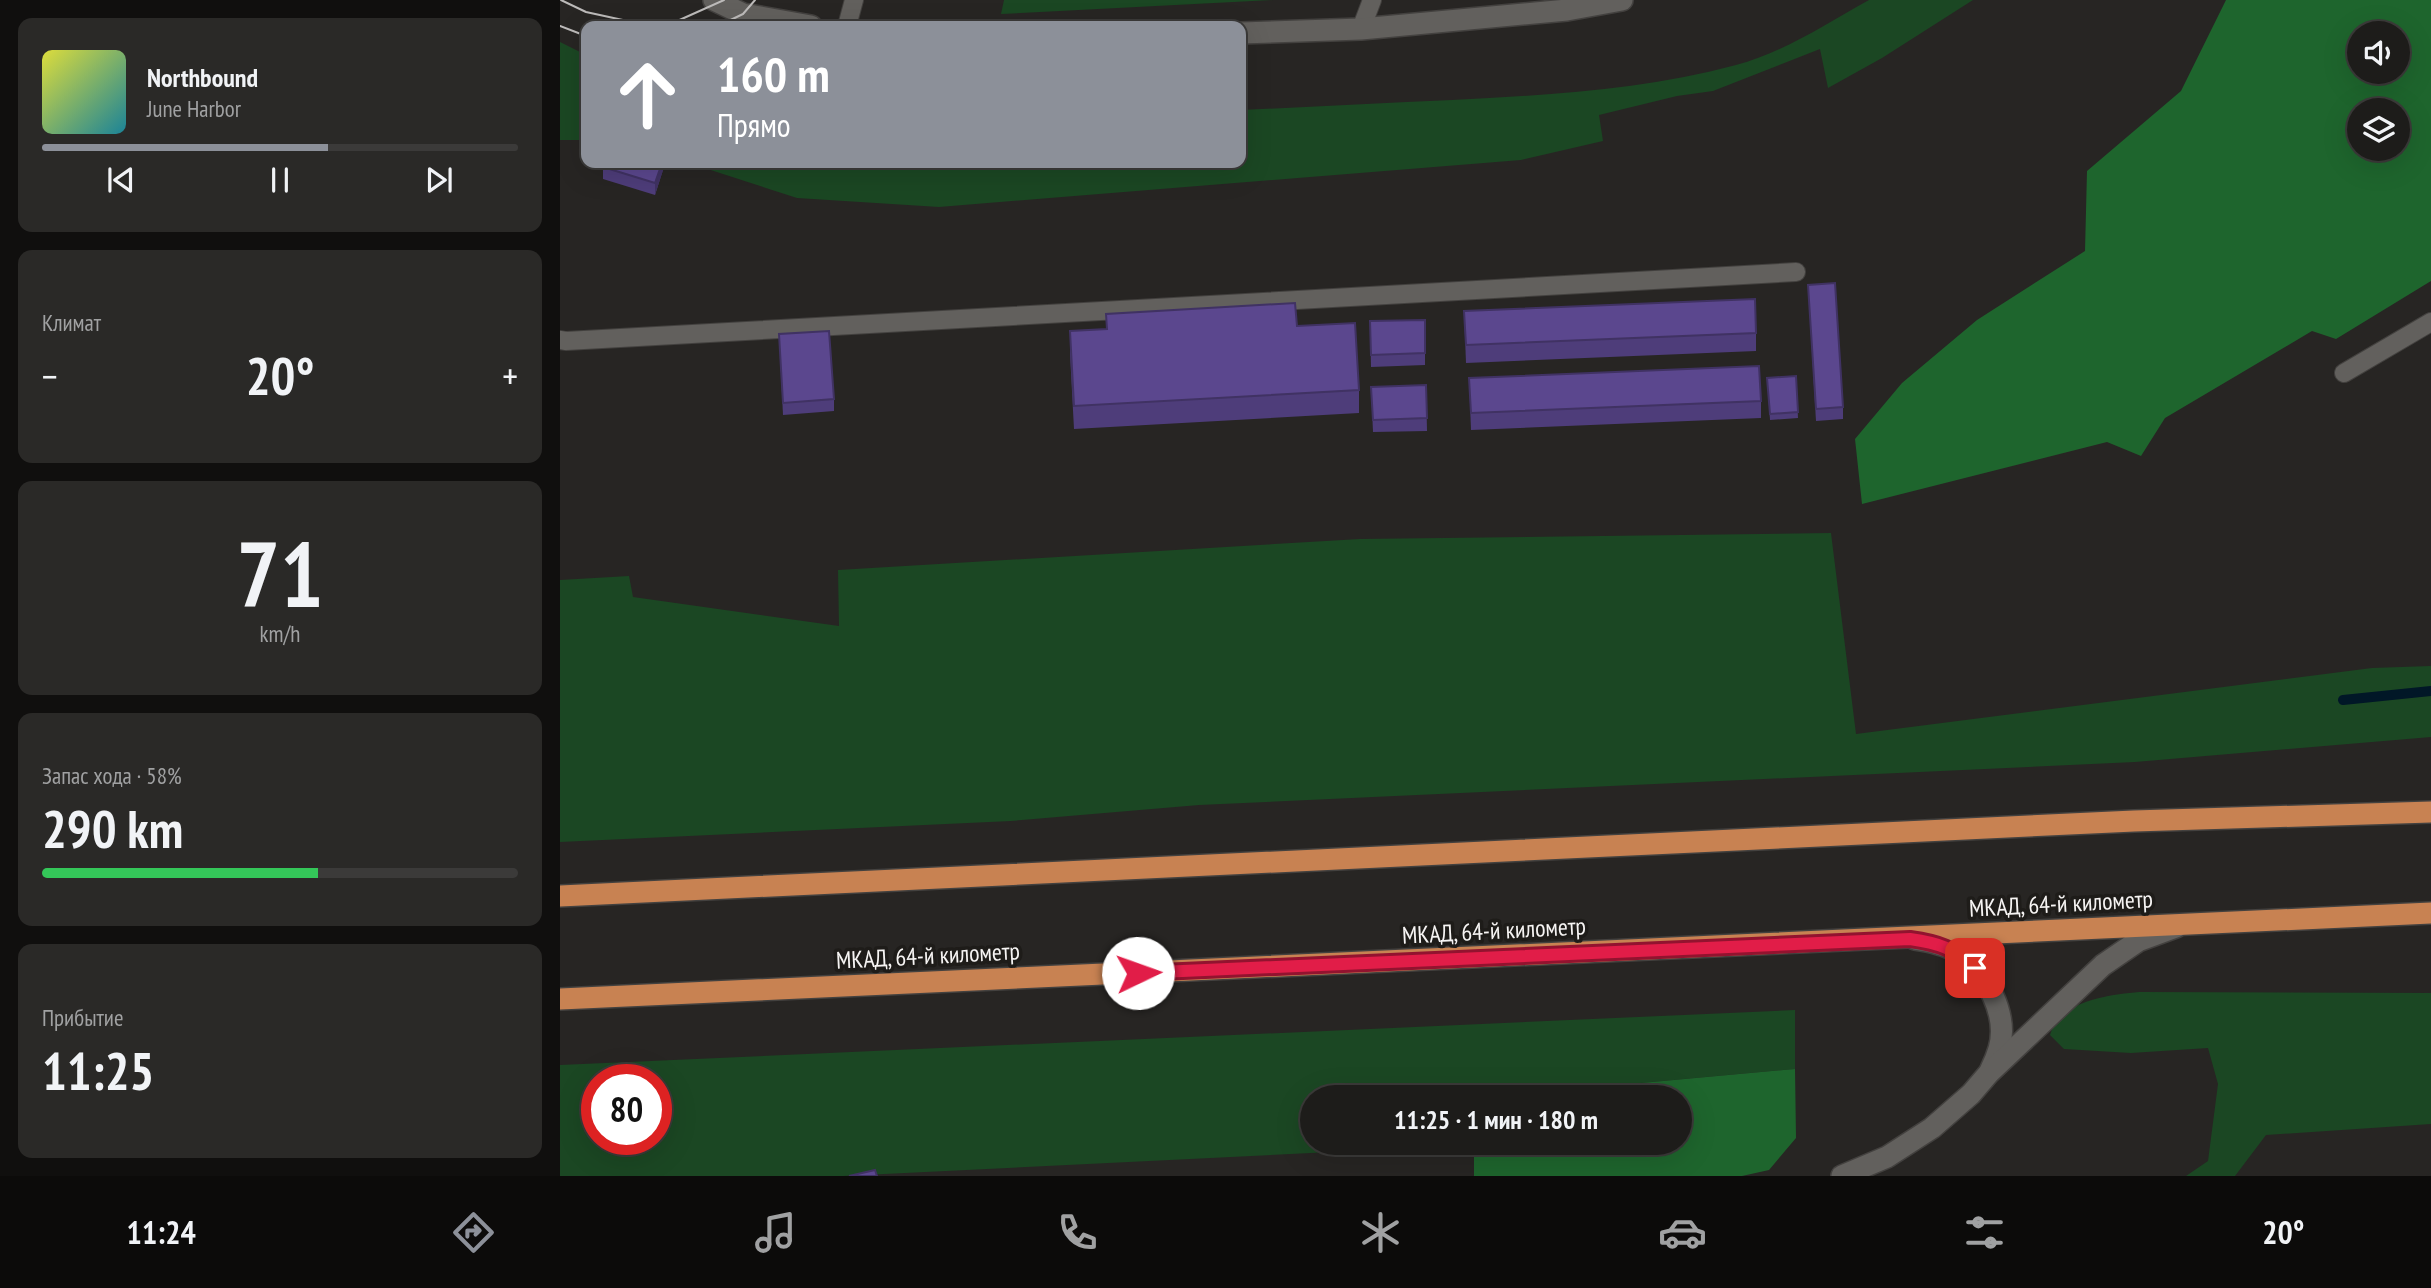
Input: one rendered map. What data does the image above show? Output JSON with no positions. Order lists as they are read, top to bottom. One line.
{"streets":{"highway":["МКАД, 64-й километр"]},"page":{"turn":["160 m","Прямо"],"song":["Northbound","June Harbor"],"tile":["Климат",["71","km/h"],["Запас хода · 58%","290 km"],["Прибытие","11:25"]],"heat":["−","20°","+"],"limit":"80","trip":"11:25 · 1 мин · 180 m","tabs":["11:24","20°"]}}
